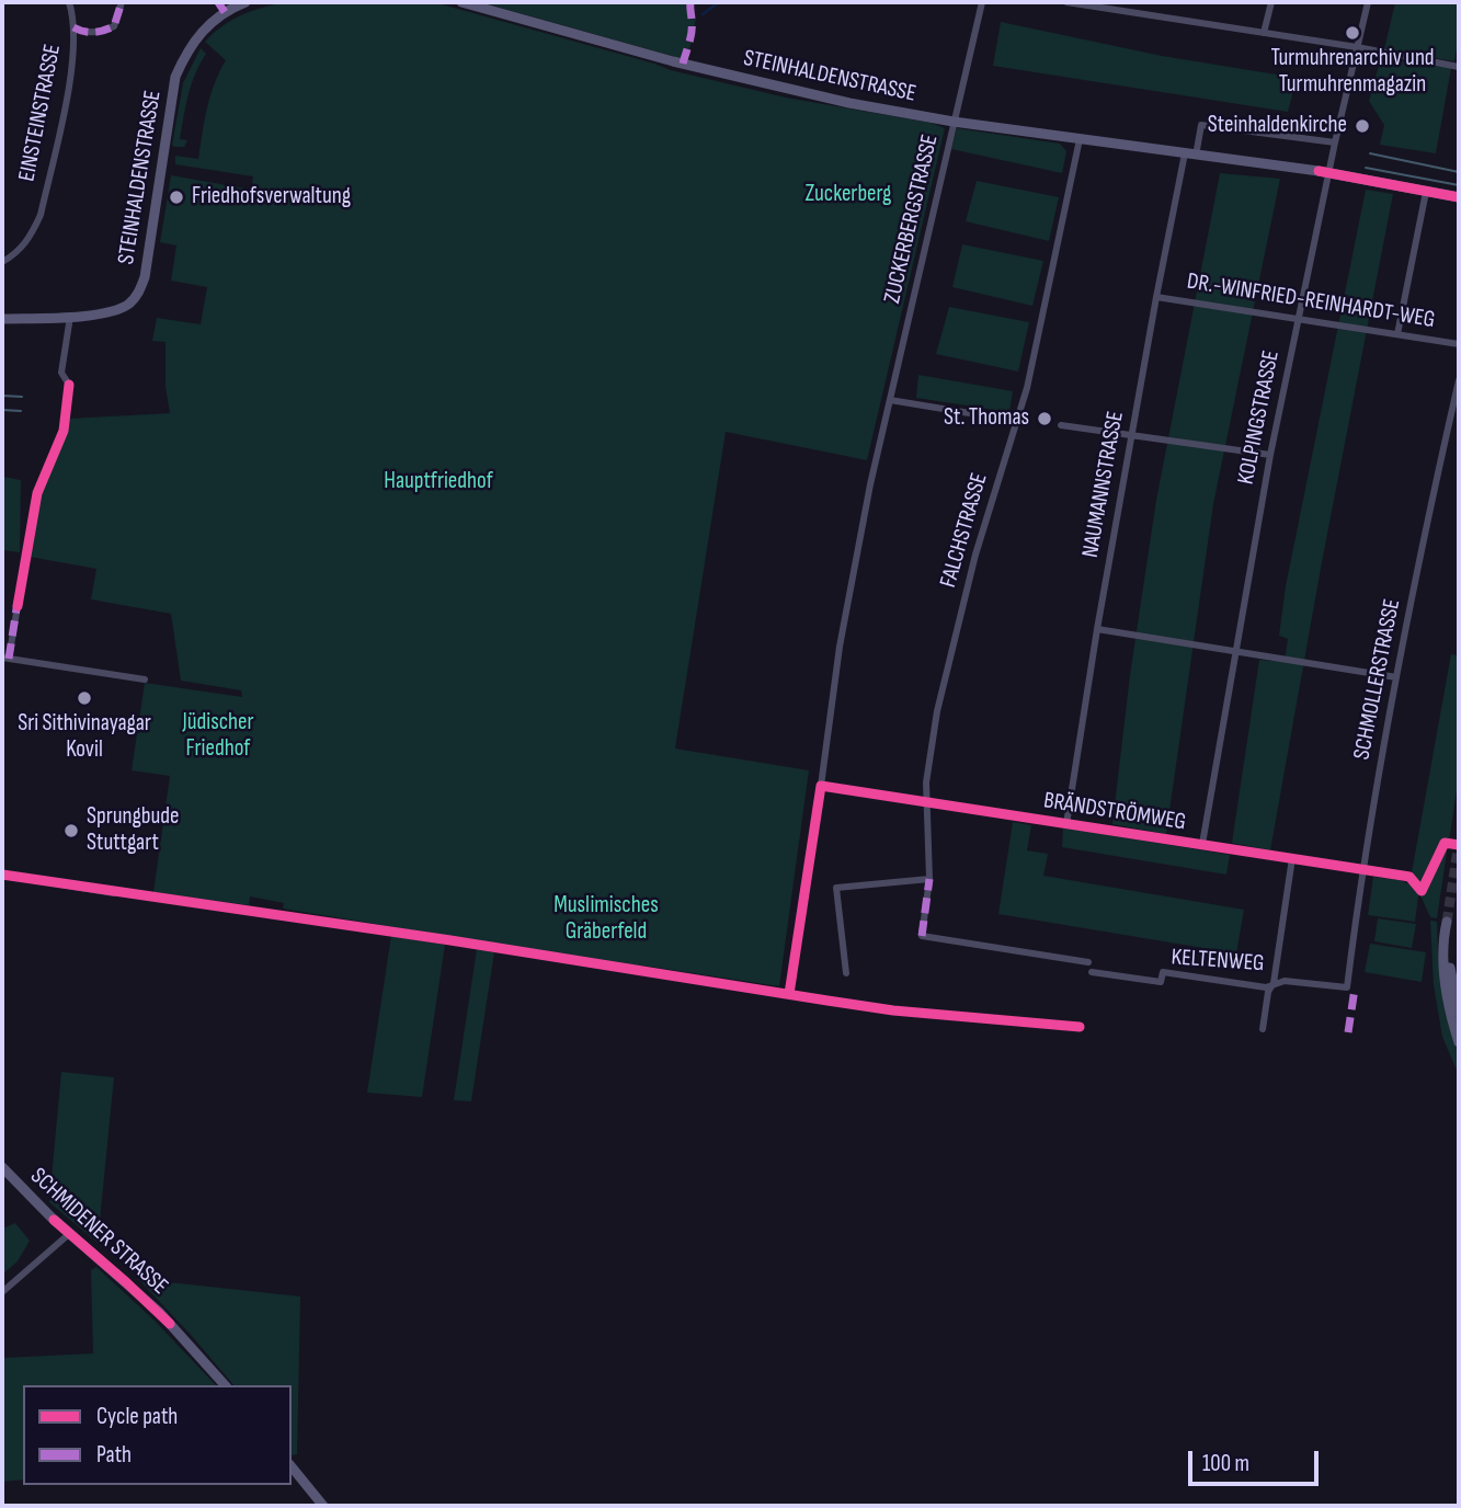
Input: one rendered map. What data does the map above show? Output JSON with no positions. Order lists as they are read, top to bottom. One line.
{"streets":{"street":["STEINHALDENSTRASSE","EINSTEINSTRASSE","ZUCKERBERGSTRASSE","DR.-WINFRIED-REINHARDT-WEG","KOLPINGSTRASSE","NAUMANNSTRASSE","FALCHSTRASSE","SCHMOLLERSTRASSE","BRÄNDSTRÖMWEG","KELTENWEG","SCHMIDENER STRASSE"]},"crossings":[["STEINHALDENSTRASSE","ZUCKERBERGSTRASSE"],["STEINHALDENSTRASSE","KOLPINGSTRASSE"],["STEINHALDENSTRASSE","NAUMANNSTRASSE"],["STEINHALDENSTRASSE","FALCHSTRASSE"],["ZUCKERBERGSTRASSE","BRÄNDSTRÖMWEG"],["DR.-WINFRIED-REINHARDT-WEG","KOLPINGSTRASSE"],["DR.-WINFRIED-REINHARDT-WEG","NAUMANNSTRASSE"],["KOLPINGSTRASSE","BRÄNDSTRÖMWEG"],["NAUMANNSTRASSE","BRÄNDSTRÖMWEG"],["FALCHSTRASSE","BRÄNDSTRÖMWEG"],["SCHMOLLERSTRASSE","BRÄNDSTRÖMWEG"],["SCHMOLLERSTRASSE","KELTENWEG"]],"parks":["Zuckerberg","Hauptfriedhof","Jüdischer Friedhof","Muslimisches Gräberfeld"],"places":["Turmuhrenarchiv und Turmuhrenmagazin","Steinhaldenkirche","Friedhofsverwaltung","St. Thomas","Sri Sithivinayagar Kovil","Sprungbude Stuttgart"],"legend":["Cycle path","Path"],"scale_bar":"100 m"}
